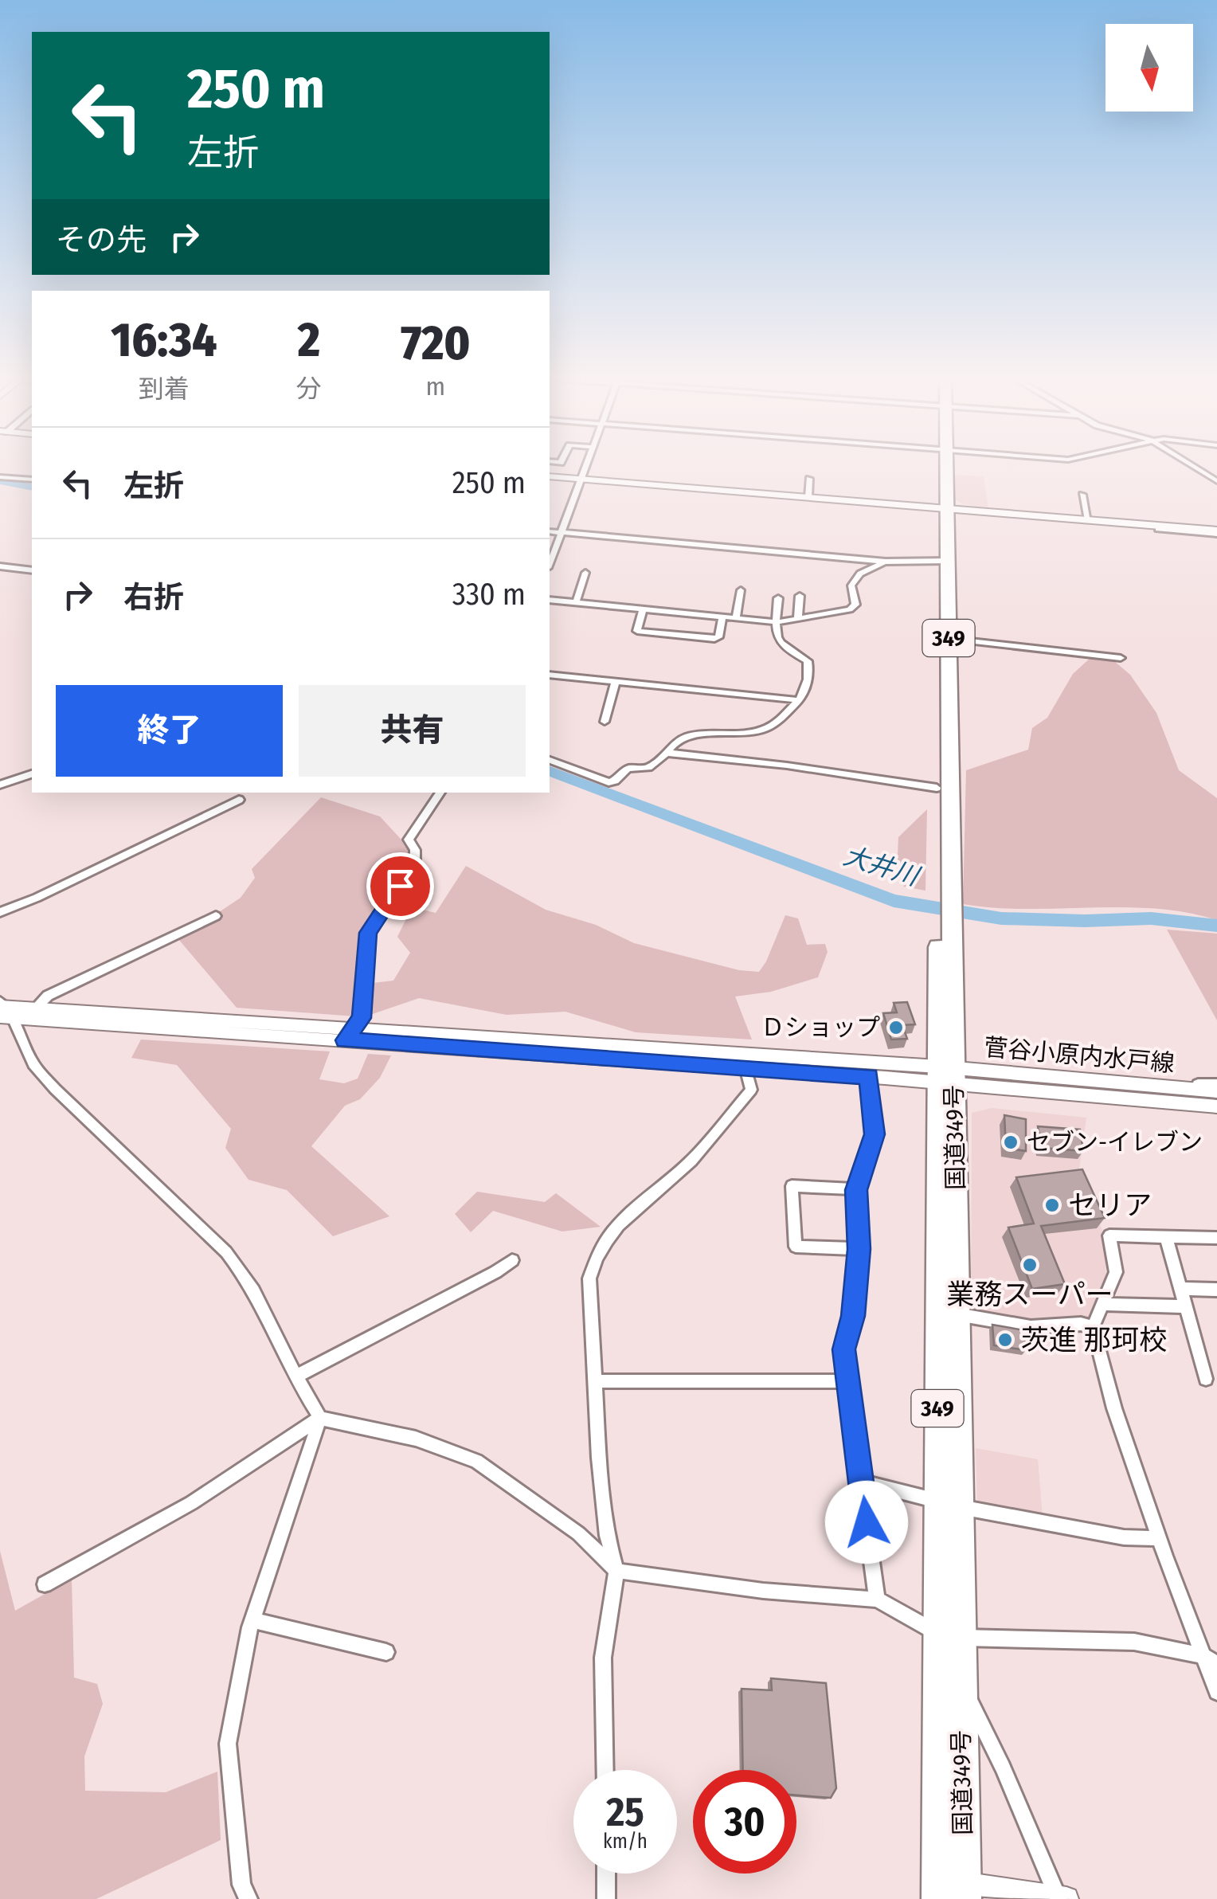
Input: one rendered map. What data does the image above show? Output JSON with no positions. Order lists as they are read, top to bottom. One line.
{"streets":{"highway":["349","国道349号"],"street":["菅谷小原内水戸線"]},"crossings":[["菅谷小原内水戸線","国道349号"]],"water":["大井川"],"places":["Ｄショップ","セブン-イレブン","セリア","業務スーパー","茨進 那珂校"],"north":"bottom","page":{"turn":["250 m","左折"],"then":"その先","eta":["16:34","到着","2","分","720","m"],"list":[{"name":"左折","value":"250 m"},{"name":"右折","value":"330 m"}],"buttons":["終了","共有"],"speed":"25 km/h","limit":"30"}}
